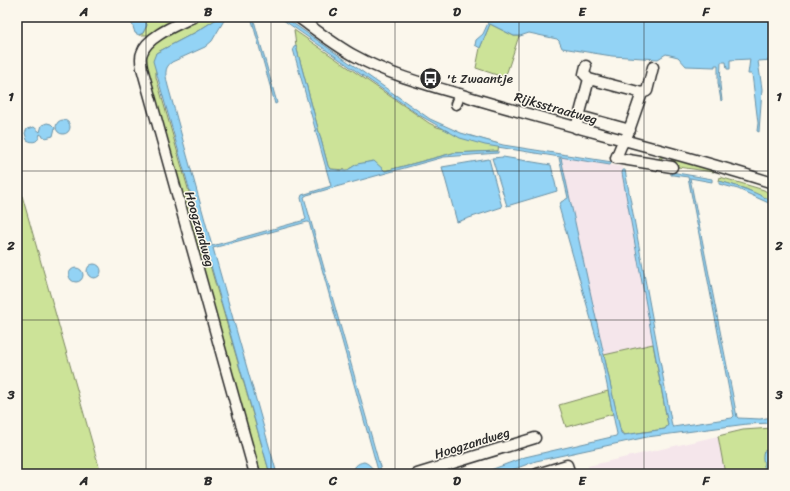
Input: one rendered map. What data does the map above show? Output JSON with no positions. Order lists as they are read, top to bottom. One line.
{"streets":{"street":["Rijksstraatweg","Hoogzandweg"]},"places":{"bus stop":["'t Zwaantje"]},"grid":{"columns":["A","B","C","D","E","F"],"rows":["1","2","3"]}}
